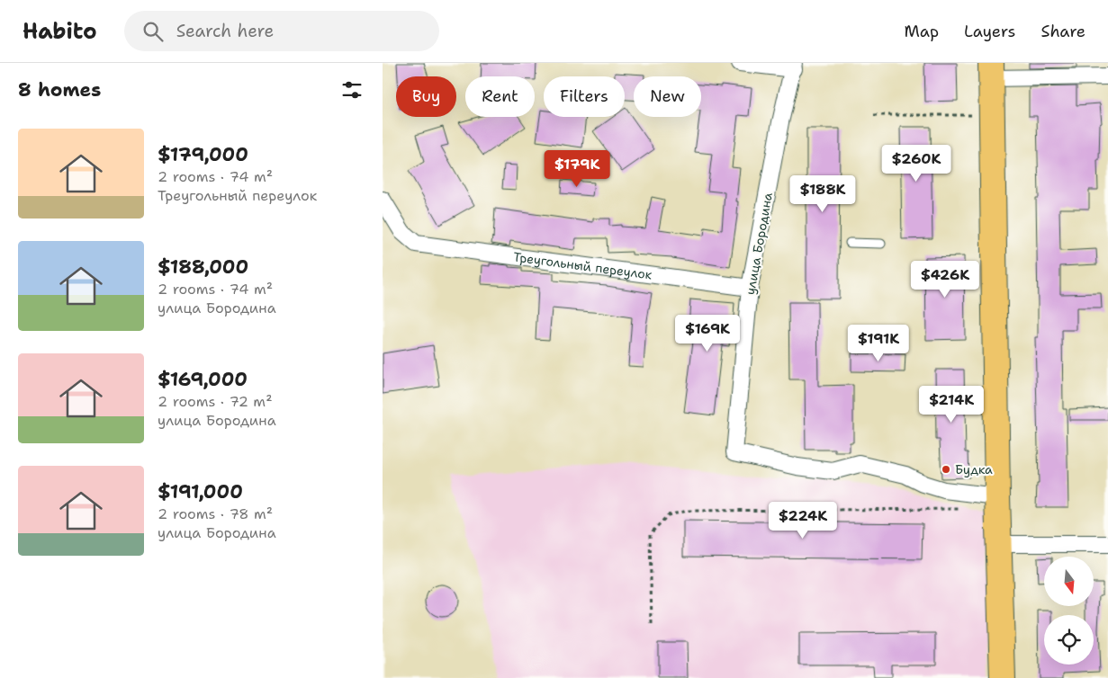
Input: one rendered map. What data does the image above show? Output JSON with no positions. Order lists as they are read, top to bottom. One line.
{"streets":{"street":["улица Бородина","Треугольный переулок"]},"crossings":[["улица Бородина","Треугольный переулок"]],"places":["Будка"],"north":"bottom","page":{"header":"Habito","search":"Search here","nav":["Map","Layers","Share"],"heading":"8 homes","chip":["Buy","Rent","Filters","New"],"list":[{"name":"$179,000","note":"2 rooms · 74 m² · Треугольный переулок"},{"name":"$188,000","note":"2 rooms · 74 m² · улица Бородина"},{"name":"$169,000","note":"2 rooms · 72 m² · улица Бородина"},{"name":"$191,000","note":"2 rooms · 78 m² · улица Бородина"}],"price":["$260K","$179K","$188K","$426K","$169K","$191K","$214K","$224K"]}}
